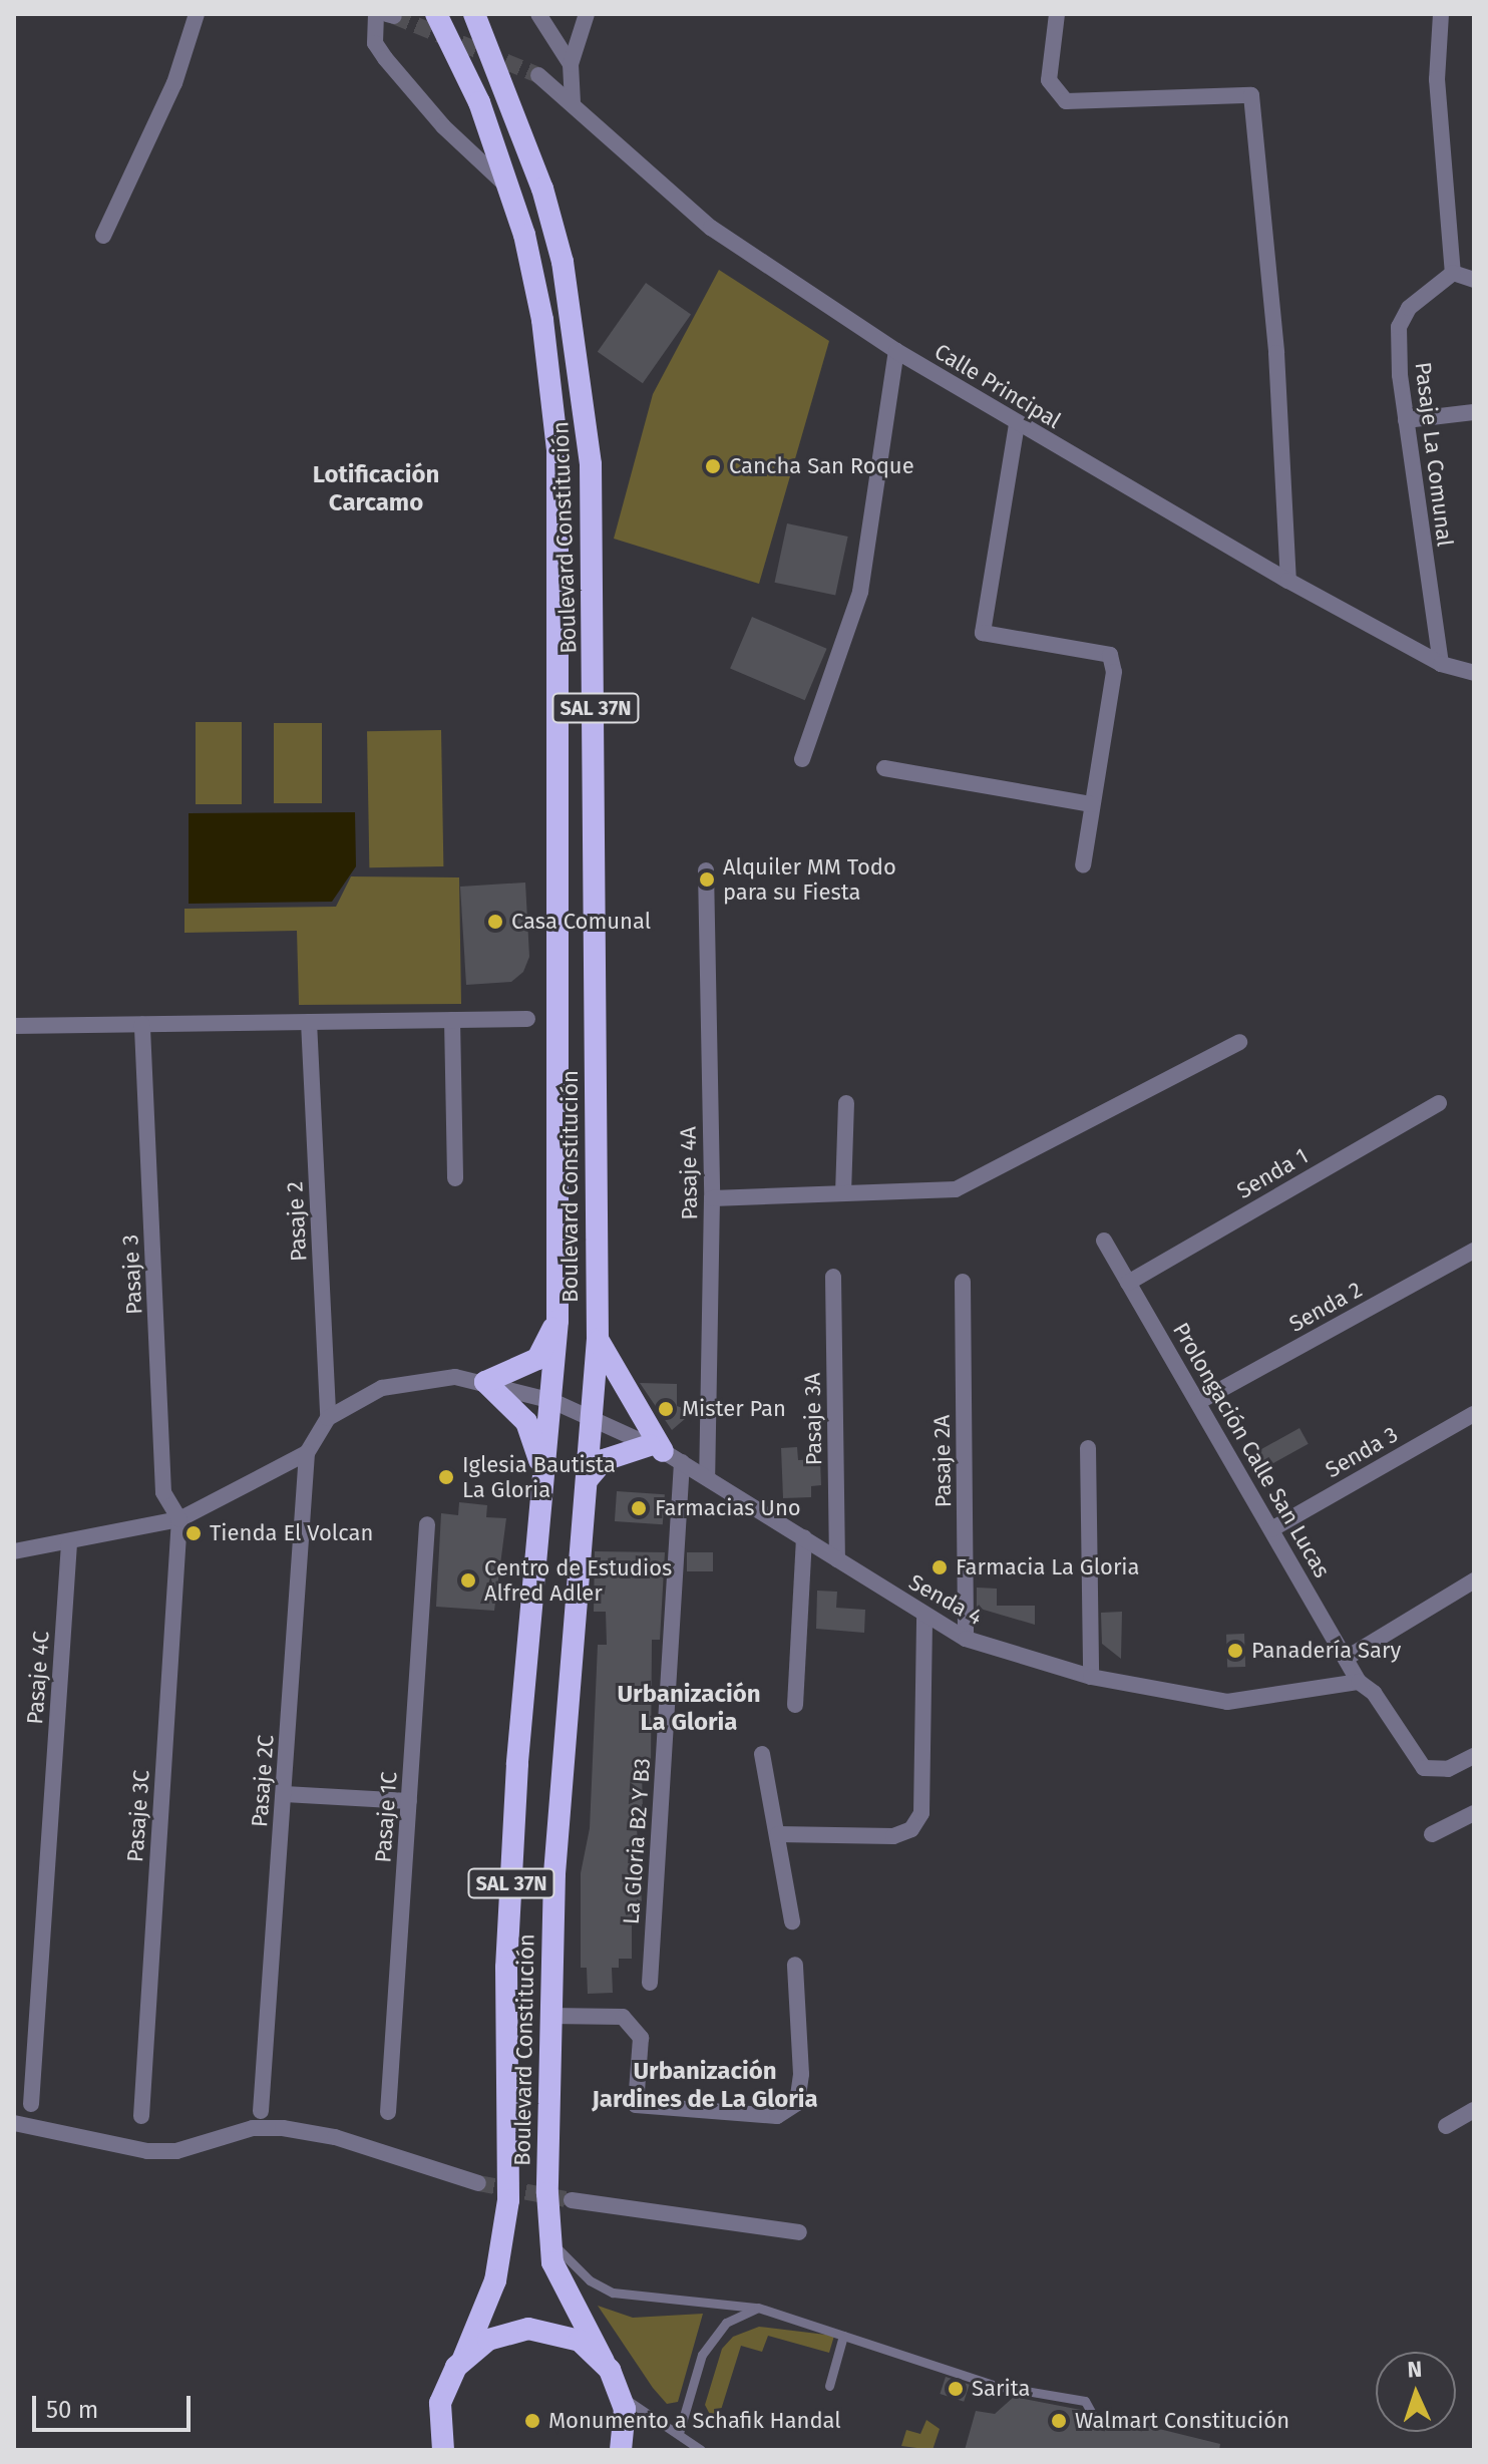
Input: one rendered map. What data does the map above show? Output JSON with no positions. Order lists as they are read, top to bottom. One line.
{"streets":{"highway":["Boulevard Constitución","SAL 37N"],"street":["Calle Principal","Pasaje La Comunal","Pasaje 4A","Senda 1","Pasaje 2","Pasaje 3","Senda 2","Pasaje 3A","Prolongación Calle San Lucas","Senda 3","Pasaje 2A","Senda 4","Pasaje 4C","Pasaje 2C","Pasaje 3C","Pasaje 1C","La Gloria B2 Y B3"]},"crossings":[["Calle Principal","Pasaje La Comunal"],["Boulevard Constitución","SAL 37N"],["Boulevard Constitución","Senda 4"],["Pasaje 4A","Senda 4"],["Senda 1","Prolongación Calle San Lucas"],["Pasaje 2","Senda 4"],["Pasaje 3","Pasaje 3C"],["Senda 2","Prolongación Calle San Lucas"],["Pasaje 3A","Senda 4"],["Prolongación Calle San Lucas","Senda 3"],["Prolongación Calle San Lucas","Senda 4"],["Pasaje 2A","Senda 4"],["Senda 4","La Gloria B2 Y B3"]],"districts":["Lotificación Carcamo","Urbanización La Gloria","Urbanización Jardines de La Gloria"],"places":["Cancha San Roque","Alquiler MM Todo para su Fiesta","Casa Comunal","Mister Pan","Iglesia Bautista La Gloria","Farmacias Uno","Tienda El Volcan","Farmacia La Gloria","Centro de Estudios Alfred Adler","Panadería Sary","Sarita","Monumento a Schafik Handal","Walmart Constitución"],"scale_bar":"50 m","north":"top"}
